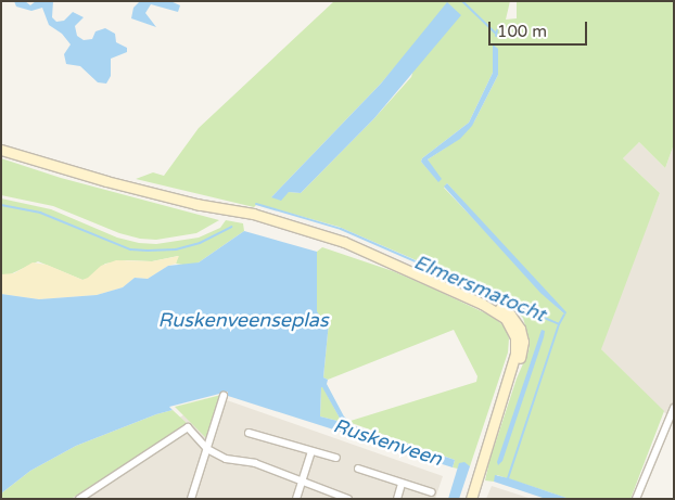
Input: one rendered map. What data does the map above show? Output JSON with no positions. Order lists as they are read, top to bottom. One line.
{"water":["Elmersmatocht","Ruskenveenseplas","Ruskenveen"],"scale_bar":"100 m"}
